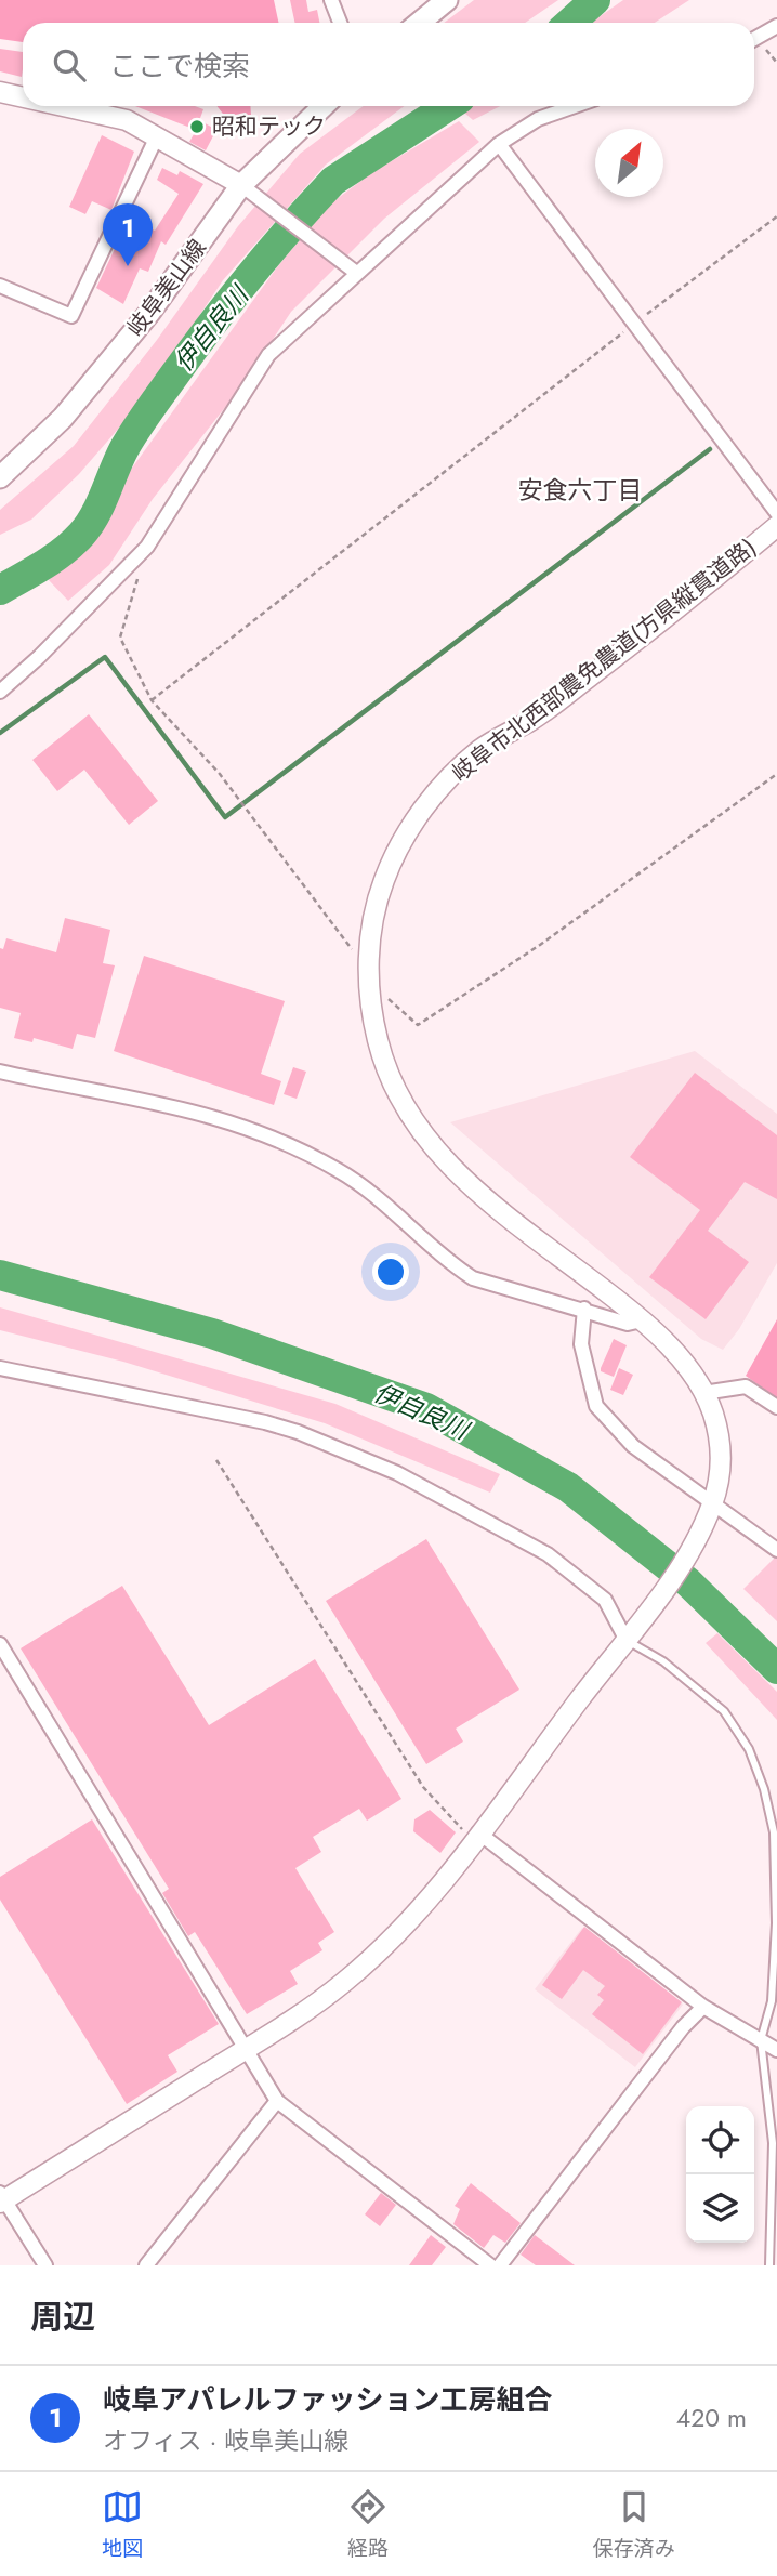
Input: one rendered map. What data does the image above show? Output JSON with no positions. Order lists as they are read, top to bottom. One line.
{"streets":{"main road":["岐阜美山線"],"street":["岐阜市北西部農免農道(方県縦貫道路)"]},"districts":["安食六丁目"],"water":["伊自良川"],"places":["昭和テック"],"north":"top right","page":{"search":"ここで検索","pins":"1","heading":"周辺","list":[{"mark":"1","name":"岐阜アパレルファッション工房組合","note":"オフィス · 岐阜美山線","value":"420 m"}],"nav":["地図","経路","保存済み"]}}
